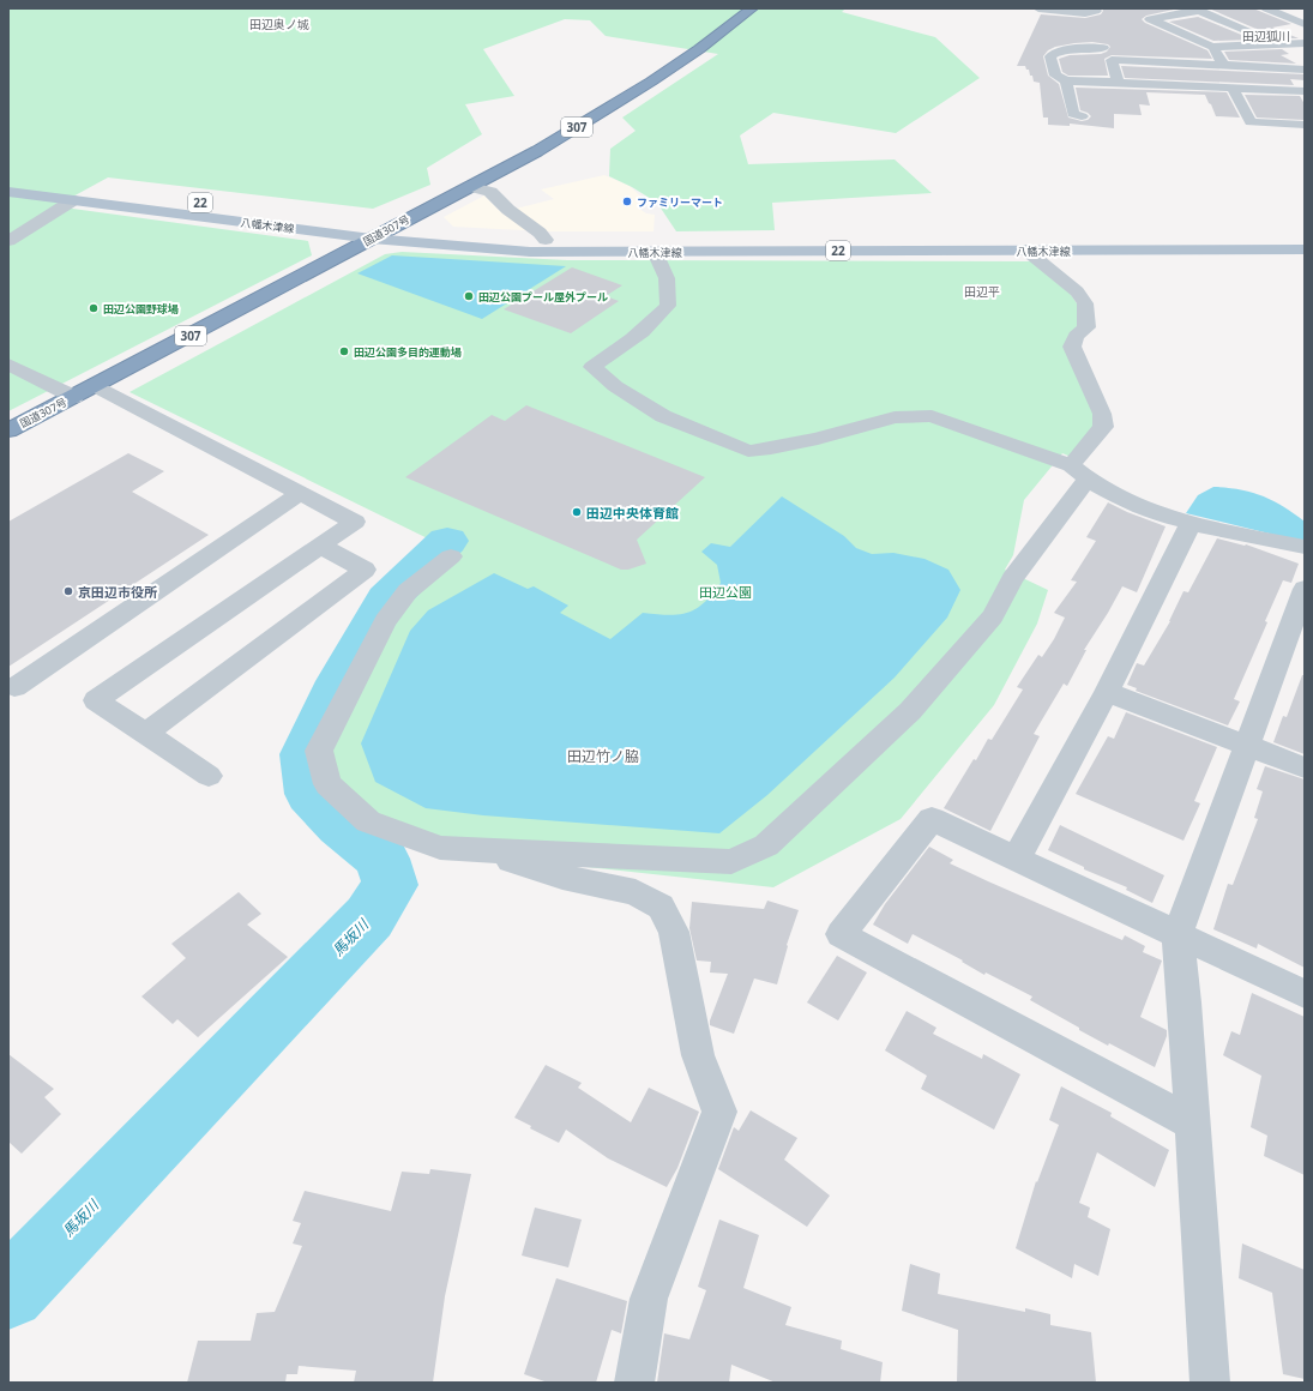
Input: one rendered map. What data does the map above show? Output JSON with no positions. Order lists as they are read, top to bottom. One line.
{"streets":{"highway":["307","国道307号"],"main road":["22","八幡木津線"]},"crossings":[["八幡木津線","国道307号"]],"districts":["田辺奥ノ城","田辺狐川","田辺平","田辺竹ノ脇"],"water":["馬坂川"],"parks":["田辺公園"],"places":["ファミリーマート","田辺公園プール屋外プール","田辺公園野球場","田辺公園多目的運動場","田辺中央体育館","京田辺市役所"]}
